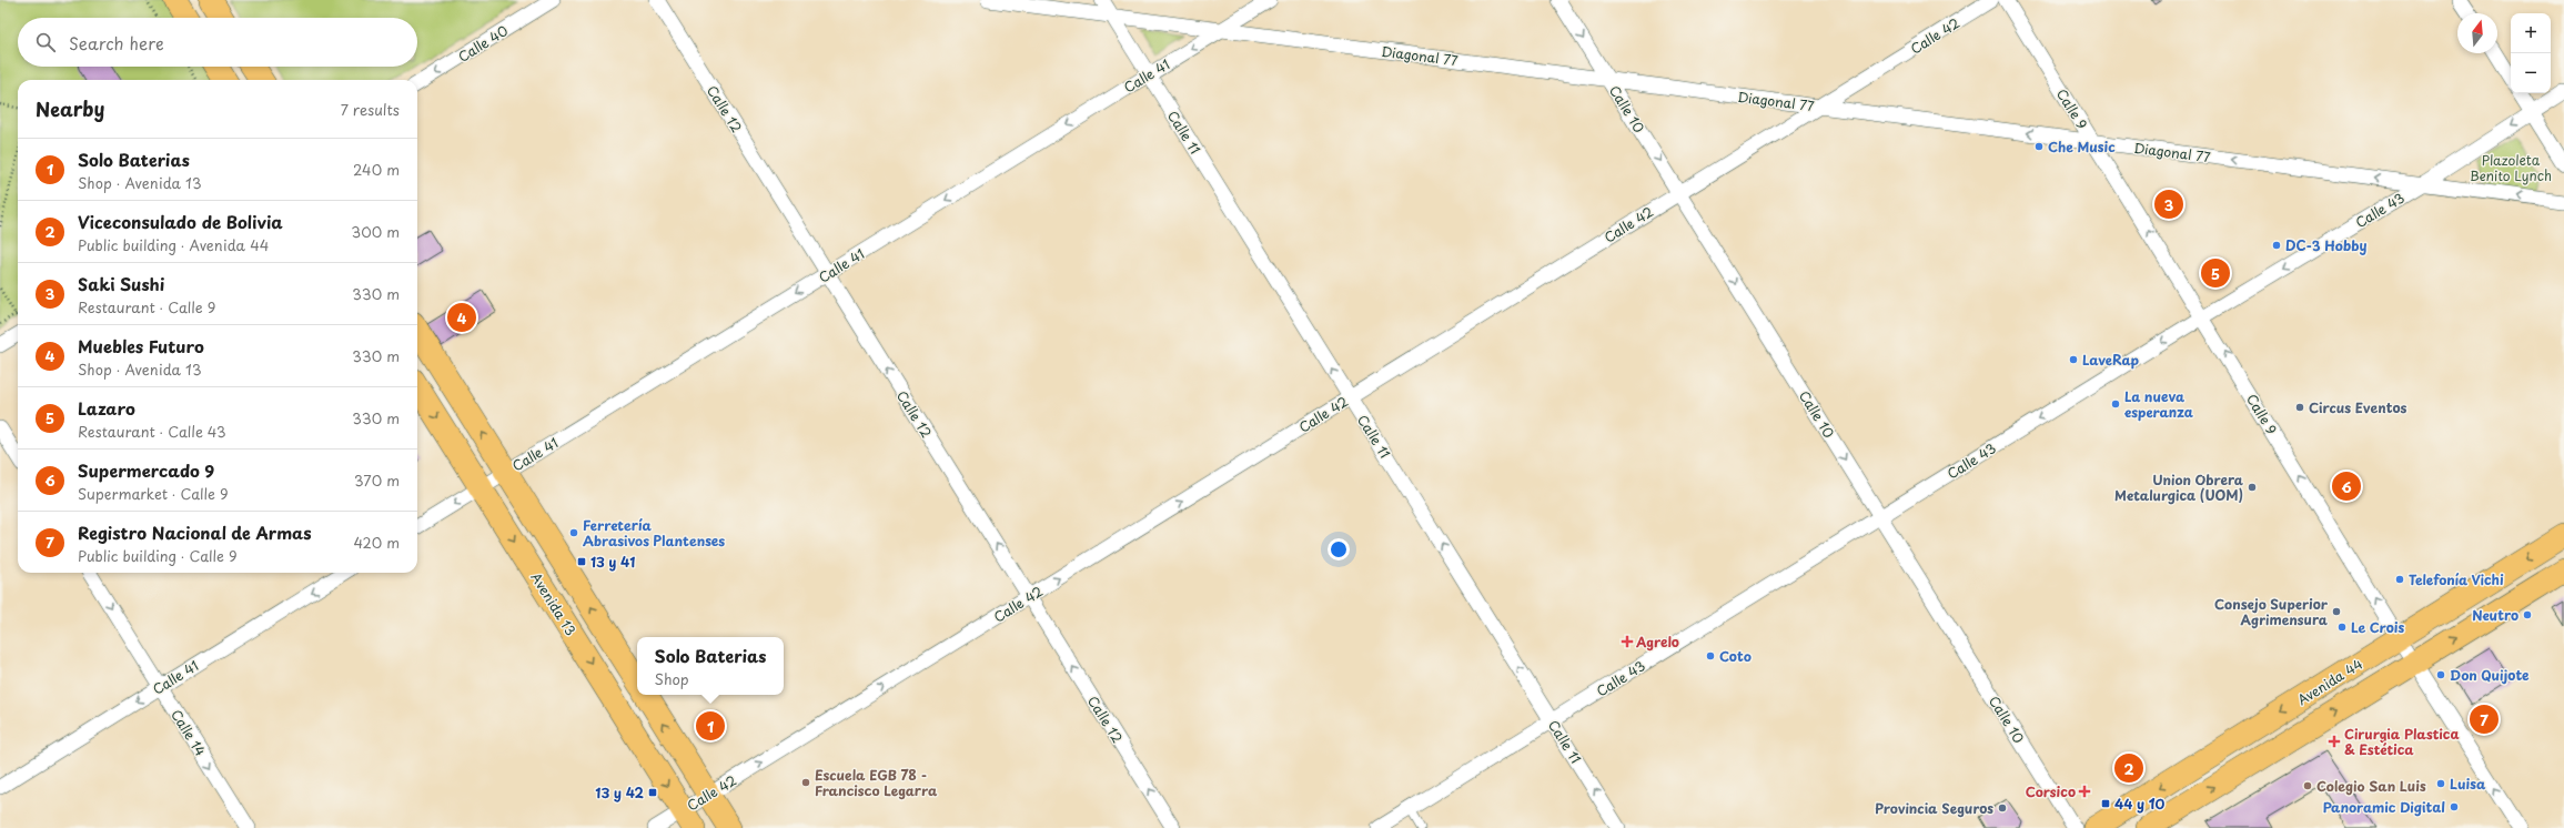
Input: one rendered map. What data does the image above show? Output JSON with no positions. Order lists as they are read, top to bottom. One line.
{"streets":{"main road":["Avenida 13","Avenida 44"],"street":["Calle 42","Calle 40","Diagonal 77","Calle 41","Calle 12","Calle 10","Calle 9","Calle 11","Calle 43","Calle 14"]},"crossings":[["Calle 42","Diagonal 77"],["Calle 42","Calle 12"],["Calle 42","Calle 10"],["Calle 42","Calle 11"],["Calle 42","Avenida 13"],["Diagonal 77","Calle 41"],["Diagonal 77","Calle 10"],["Diagonal 77","Calle 9"],["Diagonal 77","Calle 11"],["Diagonal 77","Calle 43"],["Calle 41","Calle 12"],["Calle 41","Calle 11"],["Calle 41","Avenida 13"],["Calle 41","Calle 14"],["Calle 10","Calle 43"],["Calle 9","Calle 43"],["Calle 9","Avenida 44"],["Calle 11","Calle 43"]],"one_way":["Calle 42","Calle 40","Diagonal 77","Calle 41","Calle 12","Calle 10","Calle 9","Calle 11","Calle 43","Calle 14"],"parks":["Plazoleta Benito Lynch"],"places":{"other":["Che Music","DC-3 Hobby","LaveRap","La nueva esperanza","Circus Eventos","Union Obrera Metalurgica (UOM)","Ferretería Abrasivos Plantenses","Telefonía Vichi","Consejo Superior Agrimensura","Neutro","Le Crois","Coto","Don Quijote","Escuela EGB 78 - Francisco Legarra","Luisa","Colegio San Luis","Panoramic Digital","Provincia Seguros"],"transit":["13 y 41","13 y 42","44 y 10"],"health":["Agrelo","Cirurgia Plastica & Estética","Corsico"]},"north":"top","page":{"map_buttons":["+","−"],"search":"Search here","heading":["Nearby","7 results"],"list":[{"mark":"1","name":"Solo Baterias","note":"Shop · Avenida 13","value":"240 m"},{"mark":"2","name":"Viceconsulado de Bolivia","note":"Public building · Avenida 44","value":"300 m"},{"mark":"3","name":"Saki Sushi","note":"Restaurant · Calle 9","value":"330 m"},{"mark":"4","name":"Muebles Futuro","note":"Shop · Avenida 13","value":"330 m"},{"mark":"5","name":"Lazaro","note":"Restaurant · Calle 43","value":"330 m"},{"mark":"6","name":"Supermercado 9","note":"Supermarket · Calle 9","value":"370 m"},{"mark":"7","name":"Registro Nacional de Armas","note":"Public building · Calle 9","value":"420 m"}],"pins":["3","5","4","6","7","1","2"],"popup":["Solo Baterias","Shop"]}}
